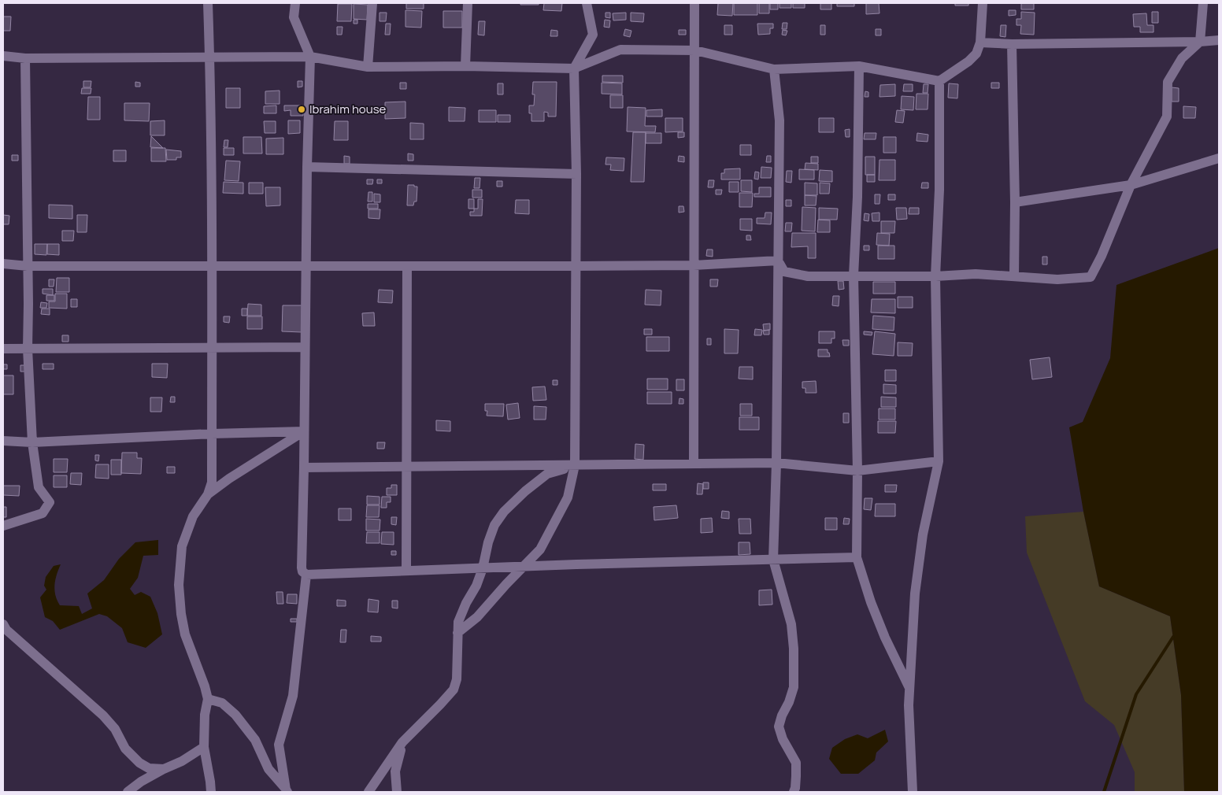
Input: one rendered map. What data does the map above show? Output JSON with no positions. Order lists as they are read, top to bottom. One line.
{"places":["Ibrahim house"]}
